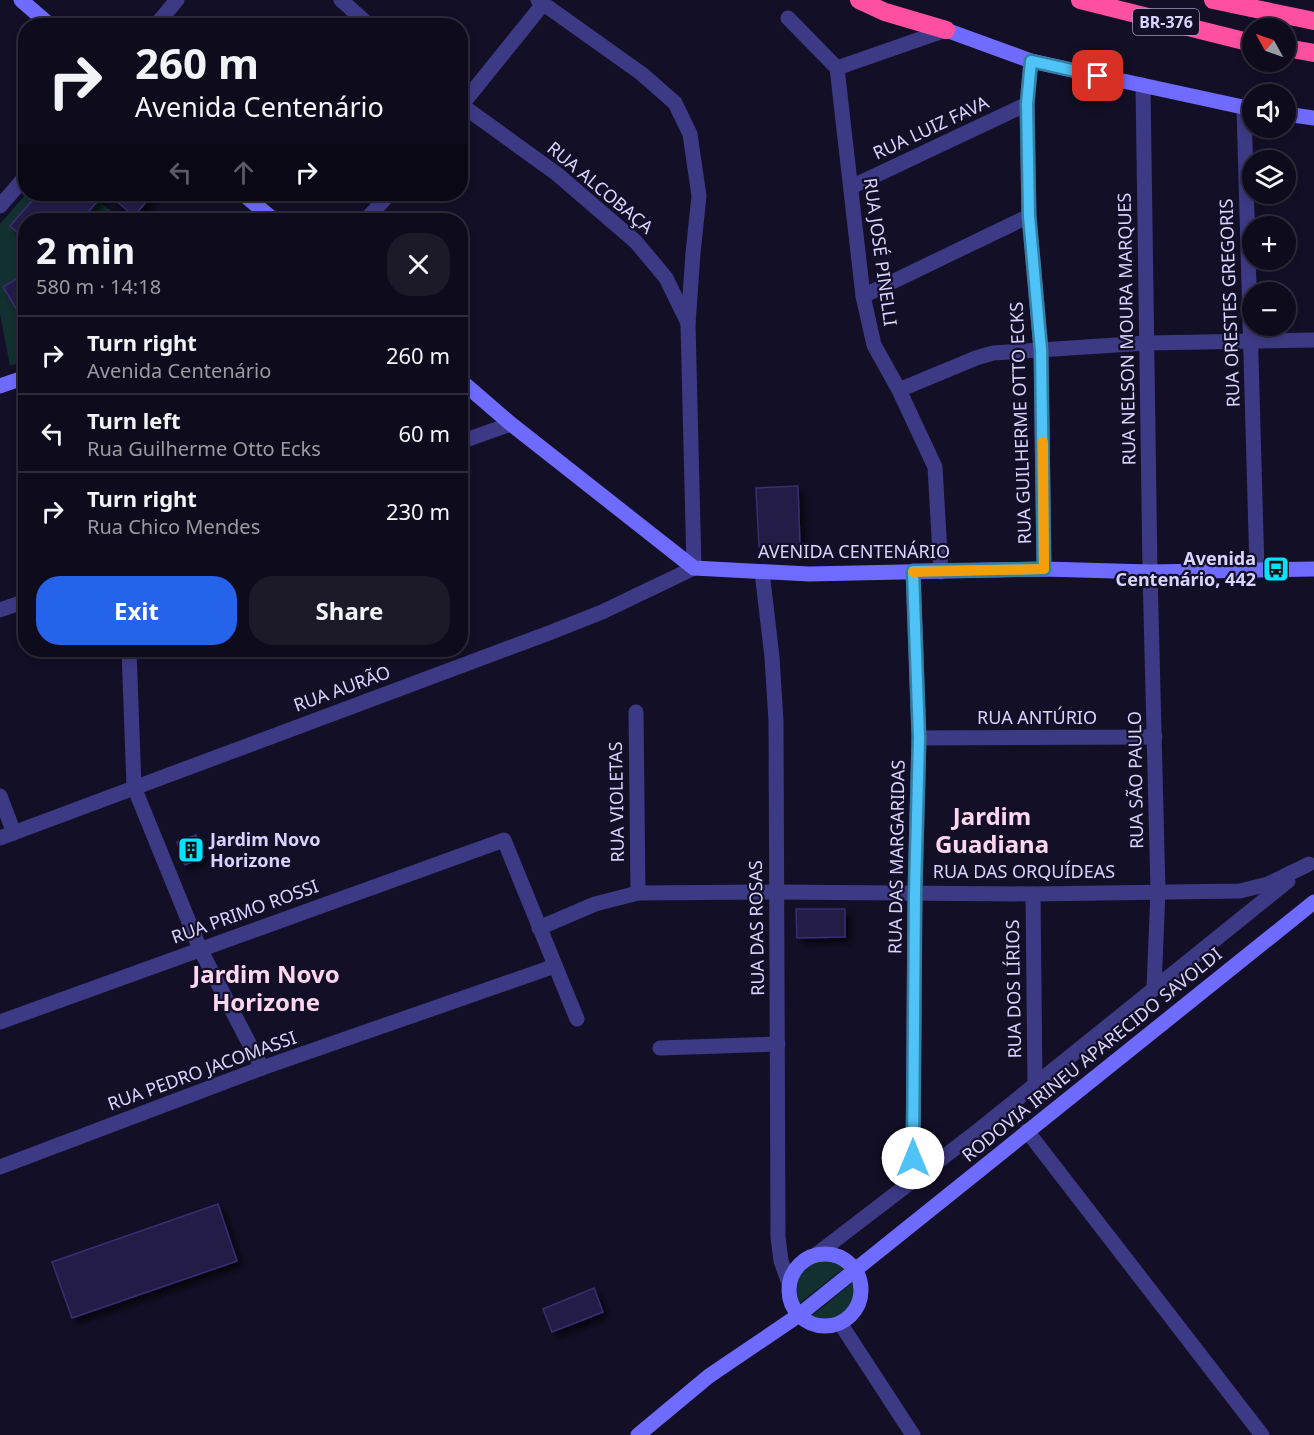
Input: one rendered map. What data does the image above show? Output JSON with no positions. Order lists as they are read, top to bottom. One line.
{"streets":{"highway":["BR-376"],"main road":["AVENIDA CENTENÁRIO","RODOVIA IRINEU APARECIDO SAVOLDI"],"street":["RUA LUIZ FAVA","RUA ALCOBAÇA","RUA JOSÉ PINELLI","RUA ORESTES GREGORIS","RUA NELSON MOURA MARQUES","RUA GUILHERME OTTO ECKS","RUA AURÃO","RUA ANTÚRIO","RUA SÃO PAULO","RUA VIOLETAS","RUA DAS MARGARIDAS","RUA DAS ORQUÍDEAS","RUA PRIMO ROSSI","RUA DAS ROSAS","RUA DOS LÍRIOS","RUA PEDRO JACOMASSI"]},"crossings":[["RUA LUIZ FAVA","RUA JOSÉ PINELLI"],["RUA LUIZ FAVA","RUA GUILHERME OTTO ECKS"],["RUA JOSÉ PINELLI","AVENIDA CENTENÁRIO"],["RUA ORESTES GREGORIS","AVENIDA CENTENÁRIO"],["RUA NELSON MOURA MARQUES","AVENIDA CENTENÁRIO"],["RUA NELSON MOURA MARQUES","RUA SÃO PAULO"],["RUA GUILHERME OTTO ECKS","AVENIDA CENTENÁRIO"],["AVENIDA CENTENÁRIO","RUA AURÃO"],["AVENIDA CENTENÁRIO","RUA SÃO PAULO"],["AVENIDA CENTENÁRIO","RUA DAS MARGARIDAS"],["AVENIDA CENTENÁRIO","RUA DAS ROSAS"],["RUA ANTÚRIO","RUA SÃO PAULO"],["RUA ANTÚRIO","RUA DAS MARGARIDAS"],["RUA SÃO PAULO","RUA DAS ORQUÍDEAS"],["RUA VIOLETAS","RUA DAS ORQUÍDEAS"],["RUA DAS MARGARIDAS","RUA DAS ORQUÍDEAS"],["RUA DAS ORQUÍDEAS","RUA PRIMO ROSSI"],["RUA DAS ORQUÍDEAS","RUA DAS ROSAS"],["RUA DAS ORQUÍDEAS","RUA DOS LÍRIOS"]],"districts":["Jardim Guadiana","Jardim Novo Horizone"],"places":{"bus stop":["Avenida Centenário, 442"],"building":["Jardim Novo Horizone"]},"north":"top left","page":{"map_buttons":["+","−"],"turn":["260 m","Avenida Centenário"],"heading":["2 min","580 m · 14:18"],"list":[{"name":"Turn right","note":"Avenida Centenário","value":"260 m"},{"name":"Turn left","note":"Rua Guilherme Otto Ecks","value":"60 m"},{"name":"Turn right","note":"Rua Chico Mendes","value":"230 m"}],"buttons":["Exit","Share"]}}
